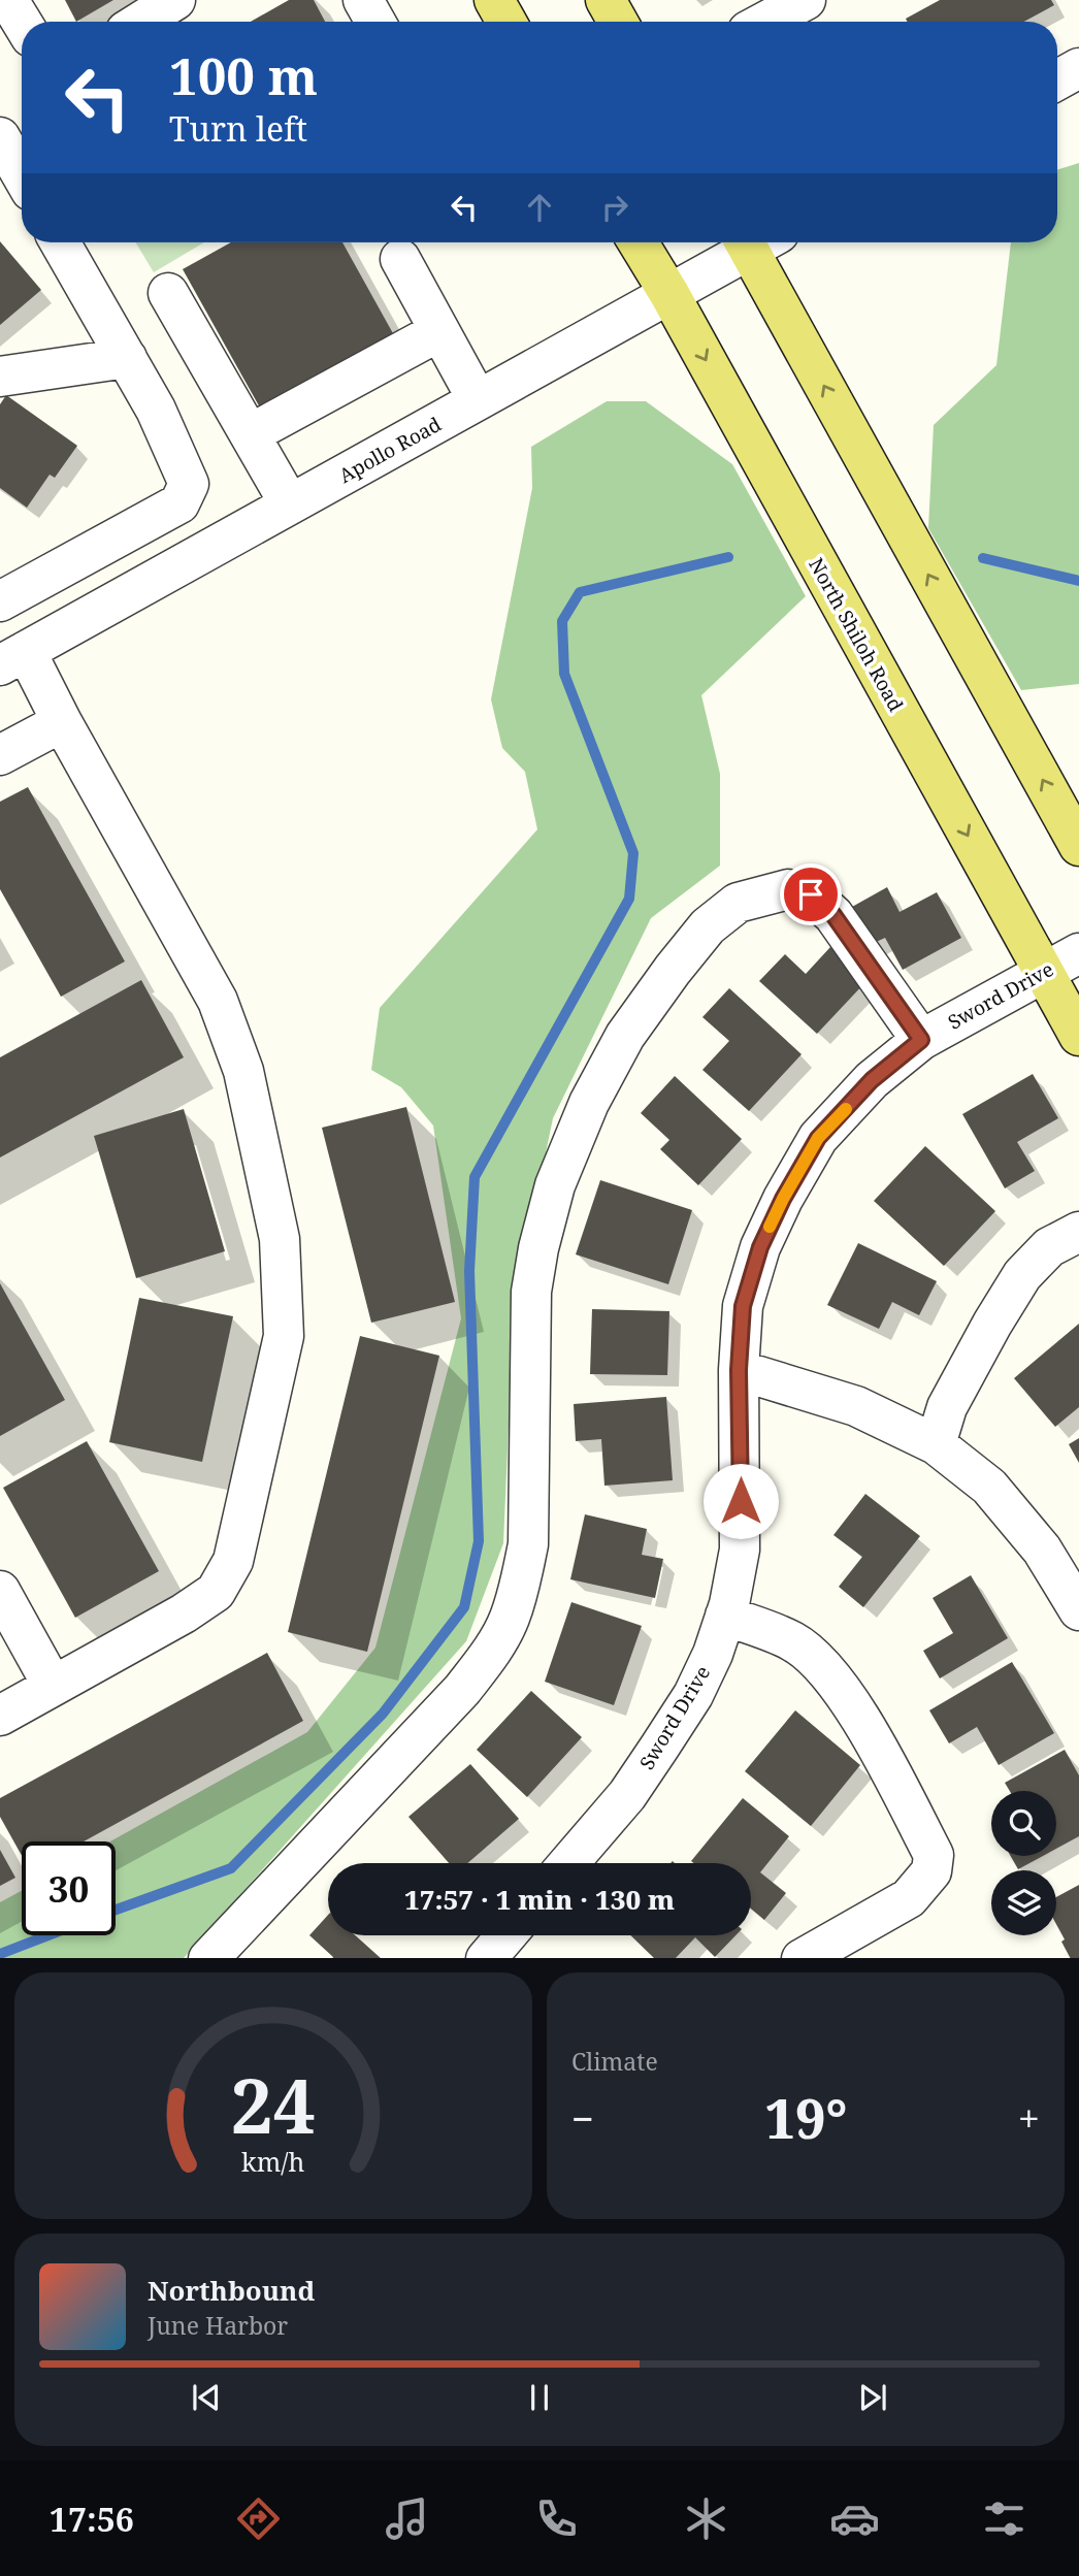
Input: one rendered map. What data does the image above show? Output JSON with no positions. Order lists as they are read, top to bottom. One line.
{"streets":{"main road":["North Shiloh Road"],"street":["Apollo Road","Sword Drive"]},"crossings":[["Apollo Road","North Shiloh Road"],["North Shiloh Road","Sword Drive"]],"page":{"turn":["100 m","Turn left"],"limit":"30","trip":"17:57 · 1 min · 130 m","tile":"Climate","heat":["−","19°","+"],"song":["Northbound","June Harbor"],"tabs":"17:56","gauge":["24","km/h"]}}
